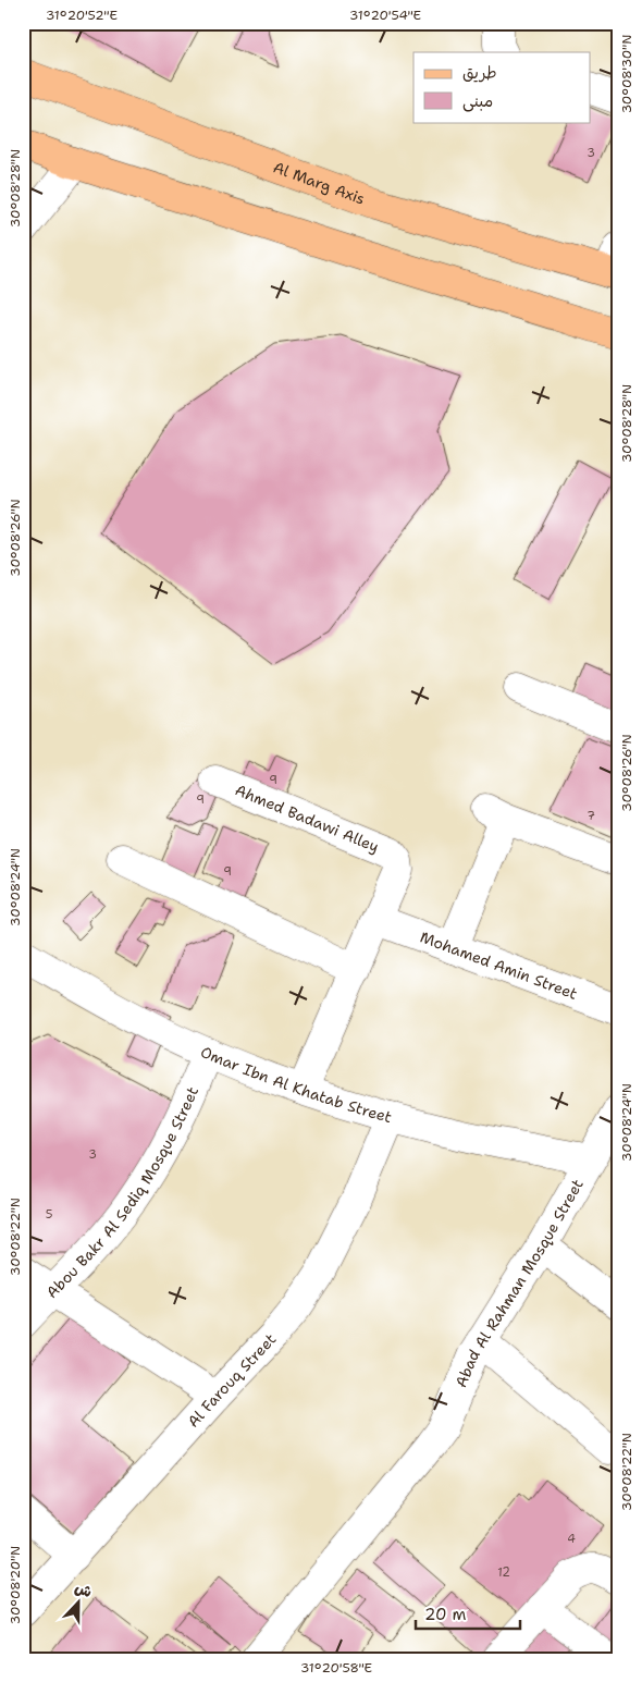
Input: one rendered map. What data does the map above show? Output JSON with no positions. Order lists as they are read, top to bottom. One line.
{"streets":{"main road":["Al Marg Axis"],"street":["Ahmed Badawi Alley","Mohamed Amin Street","Omar Ibn Al Khatab Street","Abou Bakr Al Sediq Mosque Street","Abad Al Rahman Mosque Street","Al Farouq Street"]},"crossings":[["Ahmed Badawi Alley","Mohamed Amin Street"],["Omar Ibn Al Khatab Street","Abou Bakr Al Sediq Mosque Street"],["Omar Ibn Al Khatab Street","Abad Al Rahman Mosque Street"],["Omar Ibn Al Khatab Street","Al Farouq Street"]],"house_numbers":["3","9","9","7","9","3","5","4","12"],"legend":["طريق","مبنى"],"scale_bar":"20 m","north":"top","coordinates":["31°20'52\"E","31°20'54\"E","30°08'30\"N","30°08'28\"N","30°08'26\"N","30°08'24\"N","30°08'22\"N","30°08'20\"N","31°20'58\"E"]}
